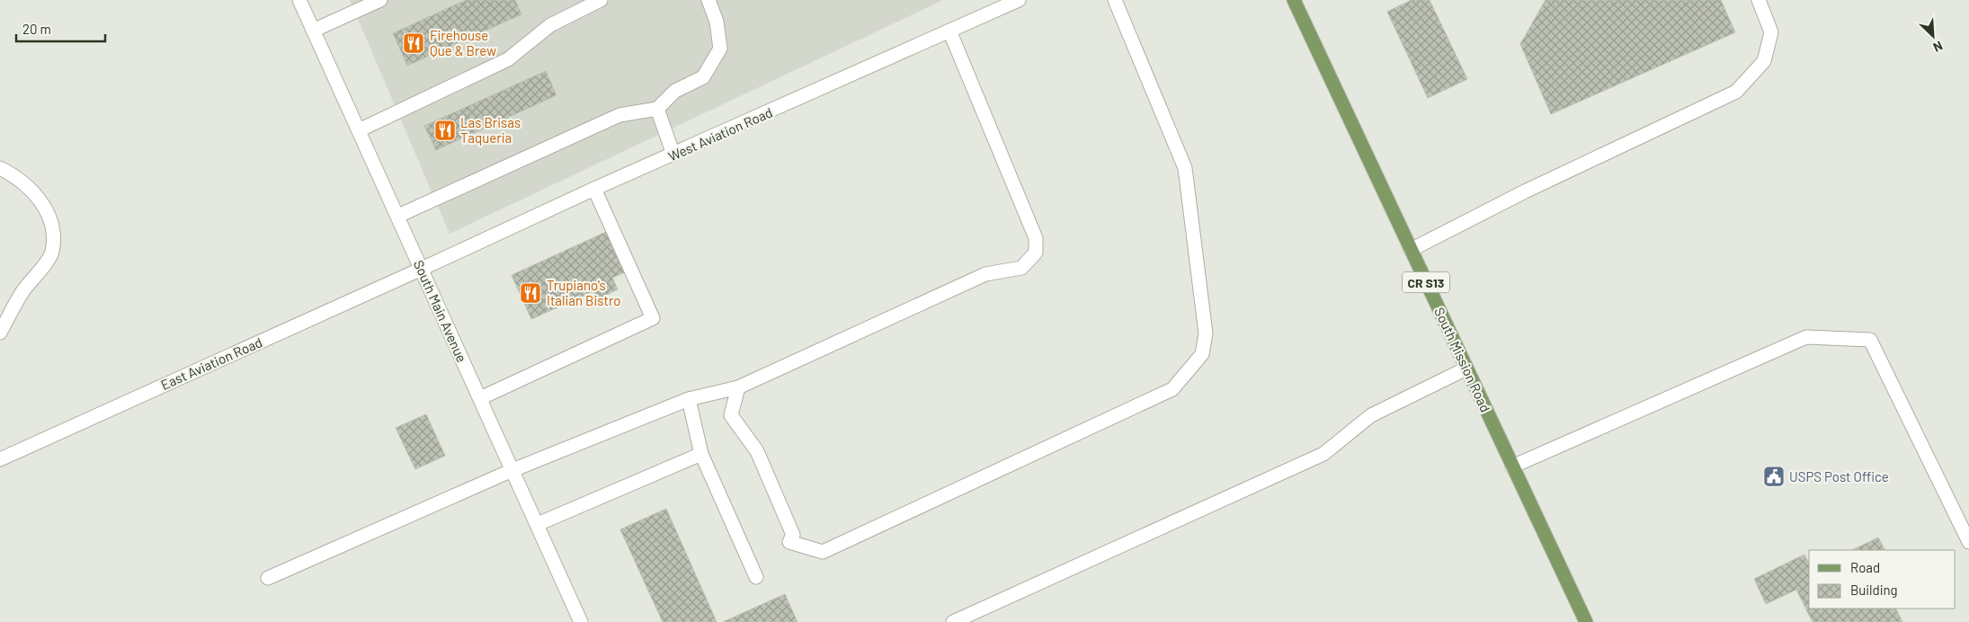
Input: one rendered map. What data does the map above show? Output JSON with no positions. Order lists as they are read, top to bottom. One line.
{"streets":{"main road":["CR S13","South Mission Road"],"street":["West Aviation Road","South Main Avenue","East Aviation Road"]},"crossings":[["West Aviation Road","South Main Avenue"],["West Aviation Road","East Aviation Road"],["South Main Avenue","East Aviation Road"]],"places":{"restaurant":["Firehouse Que & Brew","Las Brisas Taqueria","Trupiano's Italian Bistro"],"public building":["USPS Post Office"]},"legend":["Road","Building"],"scale_bar":"20 m","north":"bottom right"}
